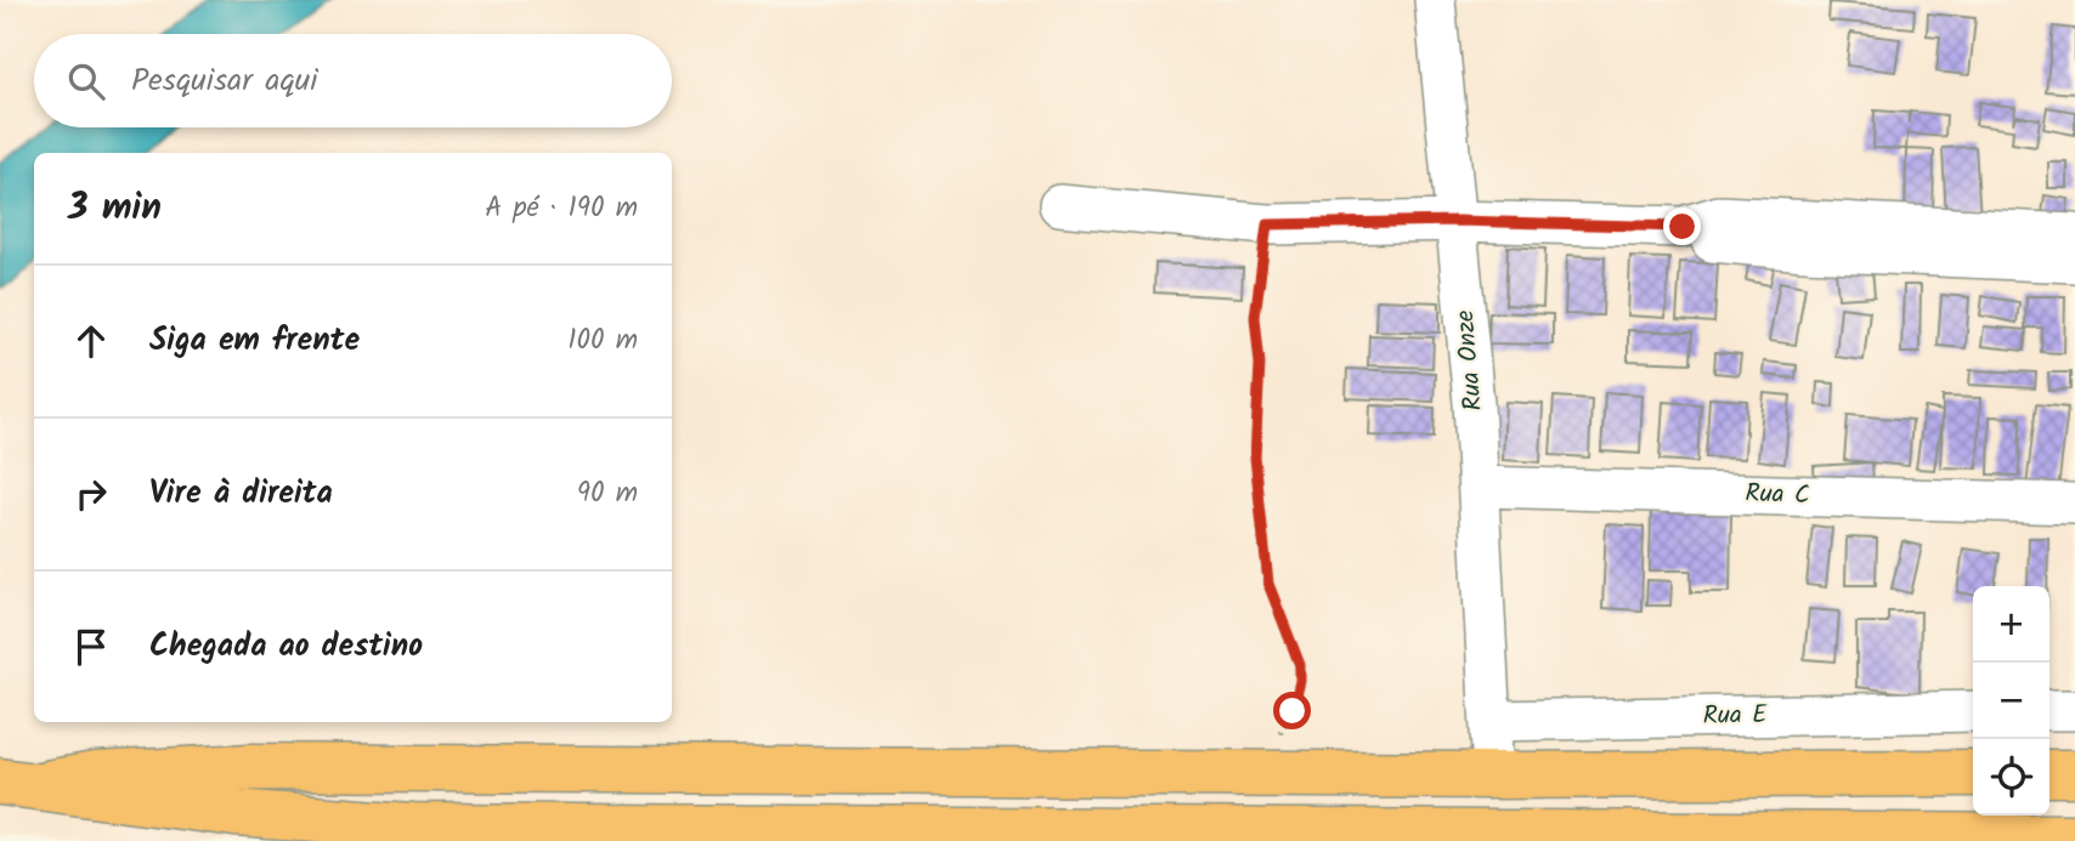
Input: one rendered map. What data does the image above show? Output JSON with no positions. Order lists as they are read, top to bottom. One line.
{"streets":{"street":["Rua Onze","Rua C","Rua E"]},"crossings":[["Rua Onze","Rua C"],["Rua Onze","Rua E"]],"page":{"search":"Pesquisar aqui","heading":["3 min","A pé · 190 m"],"list":[["Siga em frente","100 m"],["Vire à direita","90 m"],"Chegada ao destino"],"map_buttons":["+","−"]}}
